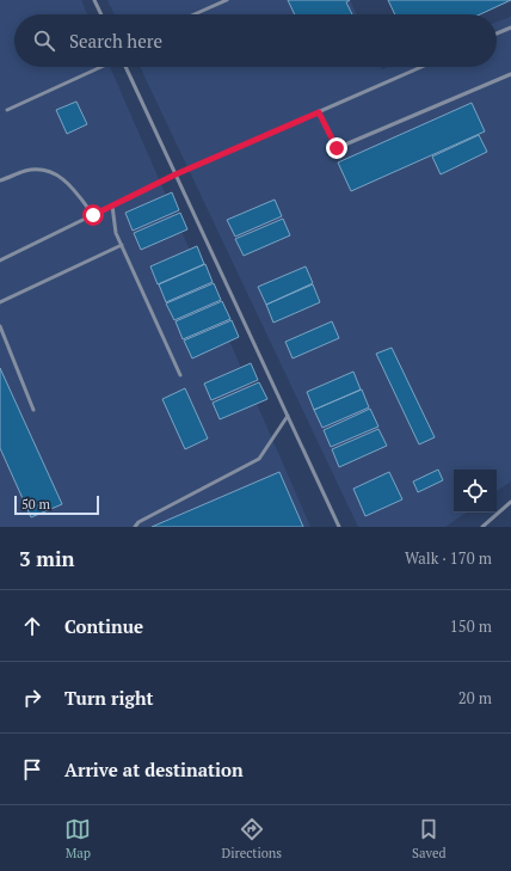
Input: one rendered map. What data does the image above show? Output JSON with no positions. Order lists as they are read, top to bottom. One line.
{"scale_bar":"50 m","page":{"search":"Search here","scale":"50 m","heading":["3 min","Walk · 170 m"],"list":[["Continue","150 m"],["Turn right","20 m"],"Arrive at destination"],"nav":["Map","Directions","Saved"]}}
